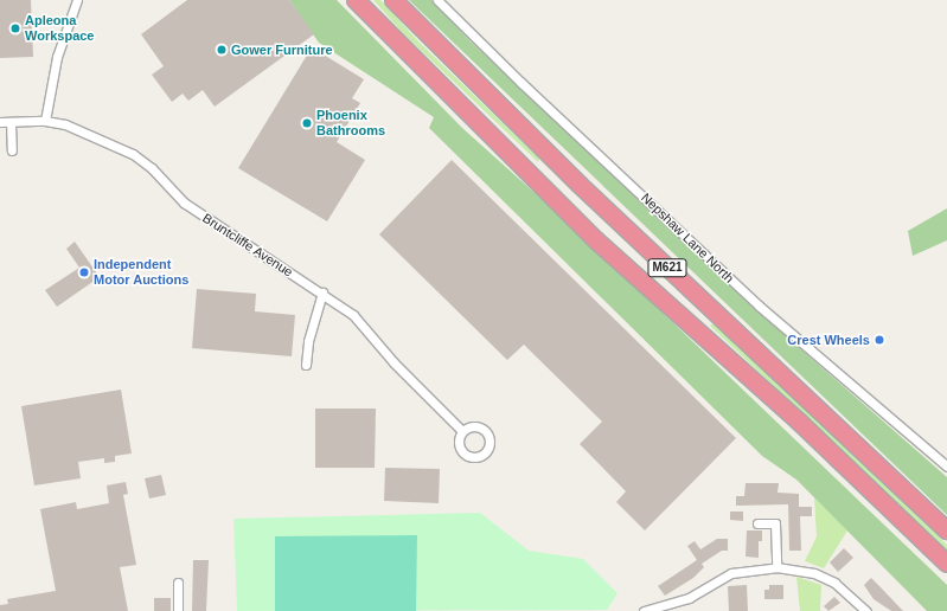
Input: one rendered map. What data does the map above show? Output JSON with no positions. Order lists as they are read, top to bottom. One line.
{"streets":{"highway":["M621"],"street":["Nepshaw Lane North","Bruntcliffe Avenue"]},"places":["Apleona Workspace","Gower Furniture","Phoenix Bathrooms","Independent Motor Auctions","Crest Wheels"]}
